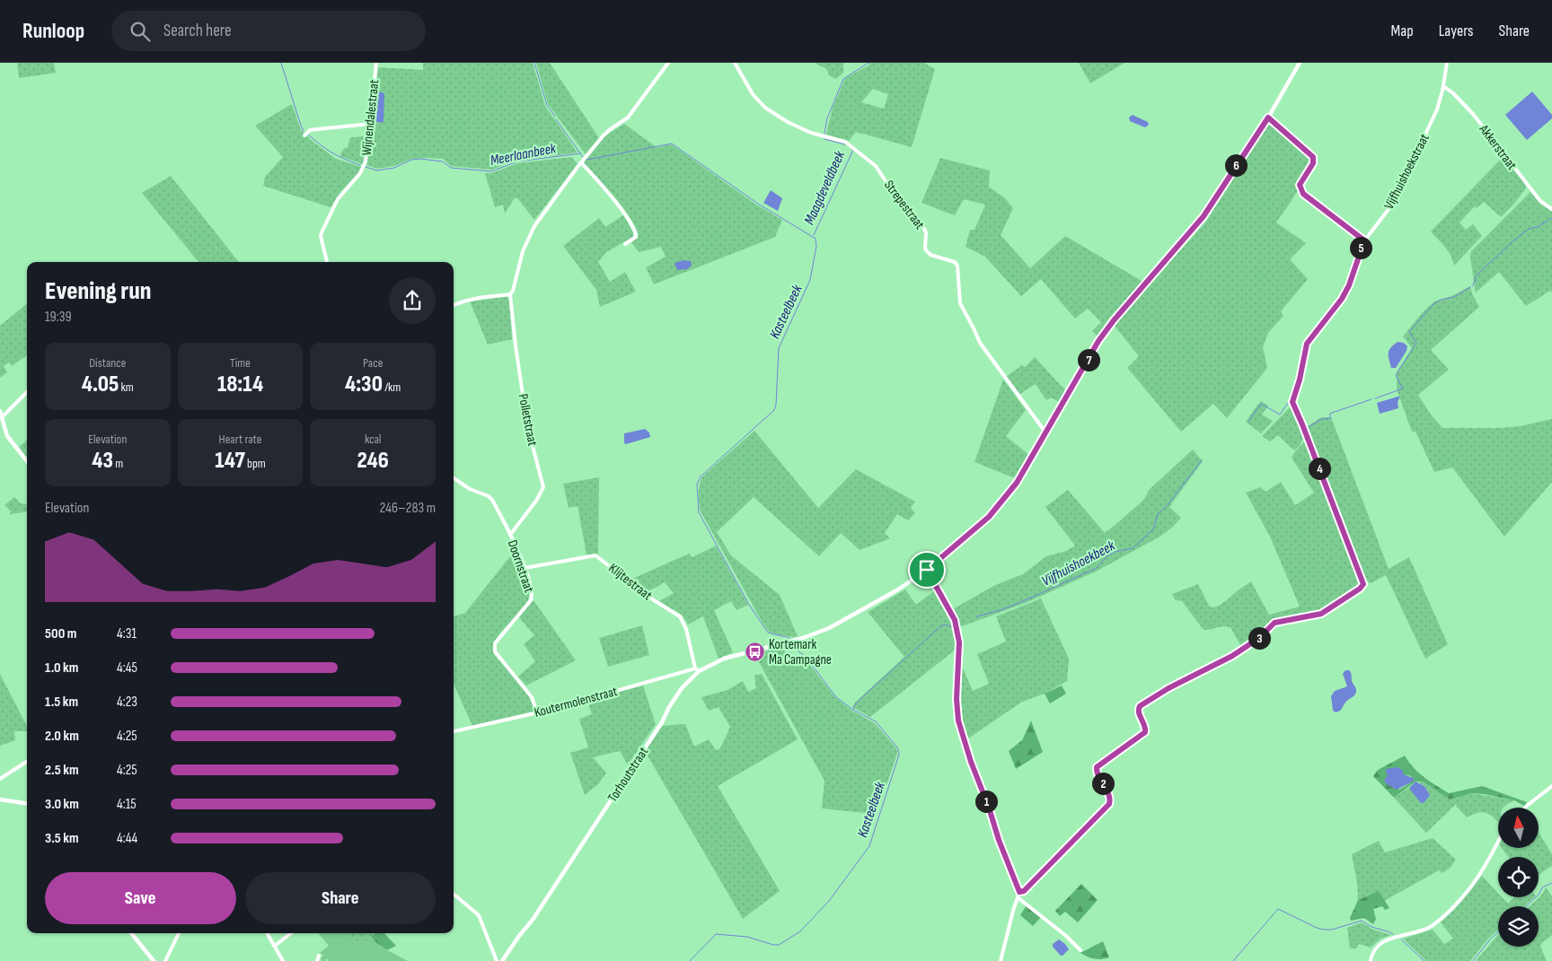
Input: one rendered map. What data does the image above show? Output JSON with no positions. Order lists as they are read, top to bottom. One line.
{"streets":{"street":["Wijnendalestraat","Akkerstraat","Vijfhuishoekstraat","Strepestraat","Polletstraat","Doornstraat","Klijtestraat","Koutermolenstraat","Torhoutstraat"]},"crossings":[["Akkerstraat","Vijfhuishoekstraat"],["Strepestraat","Torhoutstraat"],["Polletstraat","Doornstraat"],["Doornstraat","Klijtestraat"],["Doornstraat","Koutermolenstraat"],["Klijtestraat","Koutermolenstraat"],["Klijtestraat","Torhoutstraat"],["Koutermolenstraat","Torhoutstraat"]],"water":["Meerlaanbeek","Maagdeveldbeek","Kasteelbeek","Vijfhuishoekbeek"],"places":{"bus stop":["Kortemark Ma Campagne"]},"north":"top","page":{"header":"Runloop","search":"Search here","nav":["Map","Layers","Share"],"pins":["6","5","7","4","3","2","1"],"heading":["Evening run","19:39"],"stats":[["Distance","4.05 km"],["Time","18:14"],["Pace","4:30 /km"],["Elevation","43 m"],["Heart rate","147 bpm"],["kcal","246"]],"chart":["Elevation","246–283 m"],"list":[{"name":"500 m","note":"4:31"},{"name":"1.0 km","note":"4:45"},{"name":"1.5 km","note":"4:23"},{"name":"2.0 km","note":"4:25"},{"name":"2.5 km","note":"4:25"},{"name":"3.0 km","note":"4:15"},{"name":"3.5 km","note":"4:44"}],"buttons":["Save","Share"]}}
